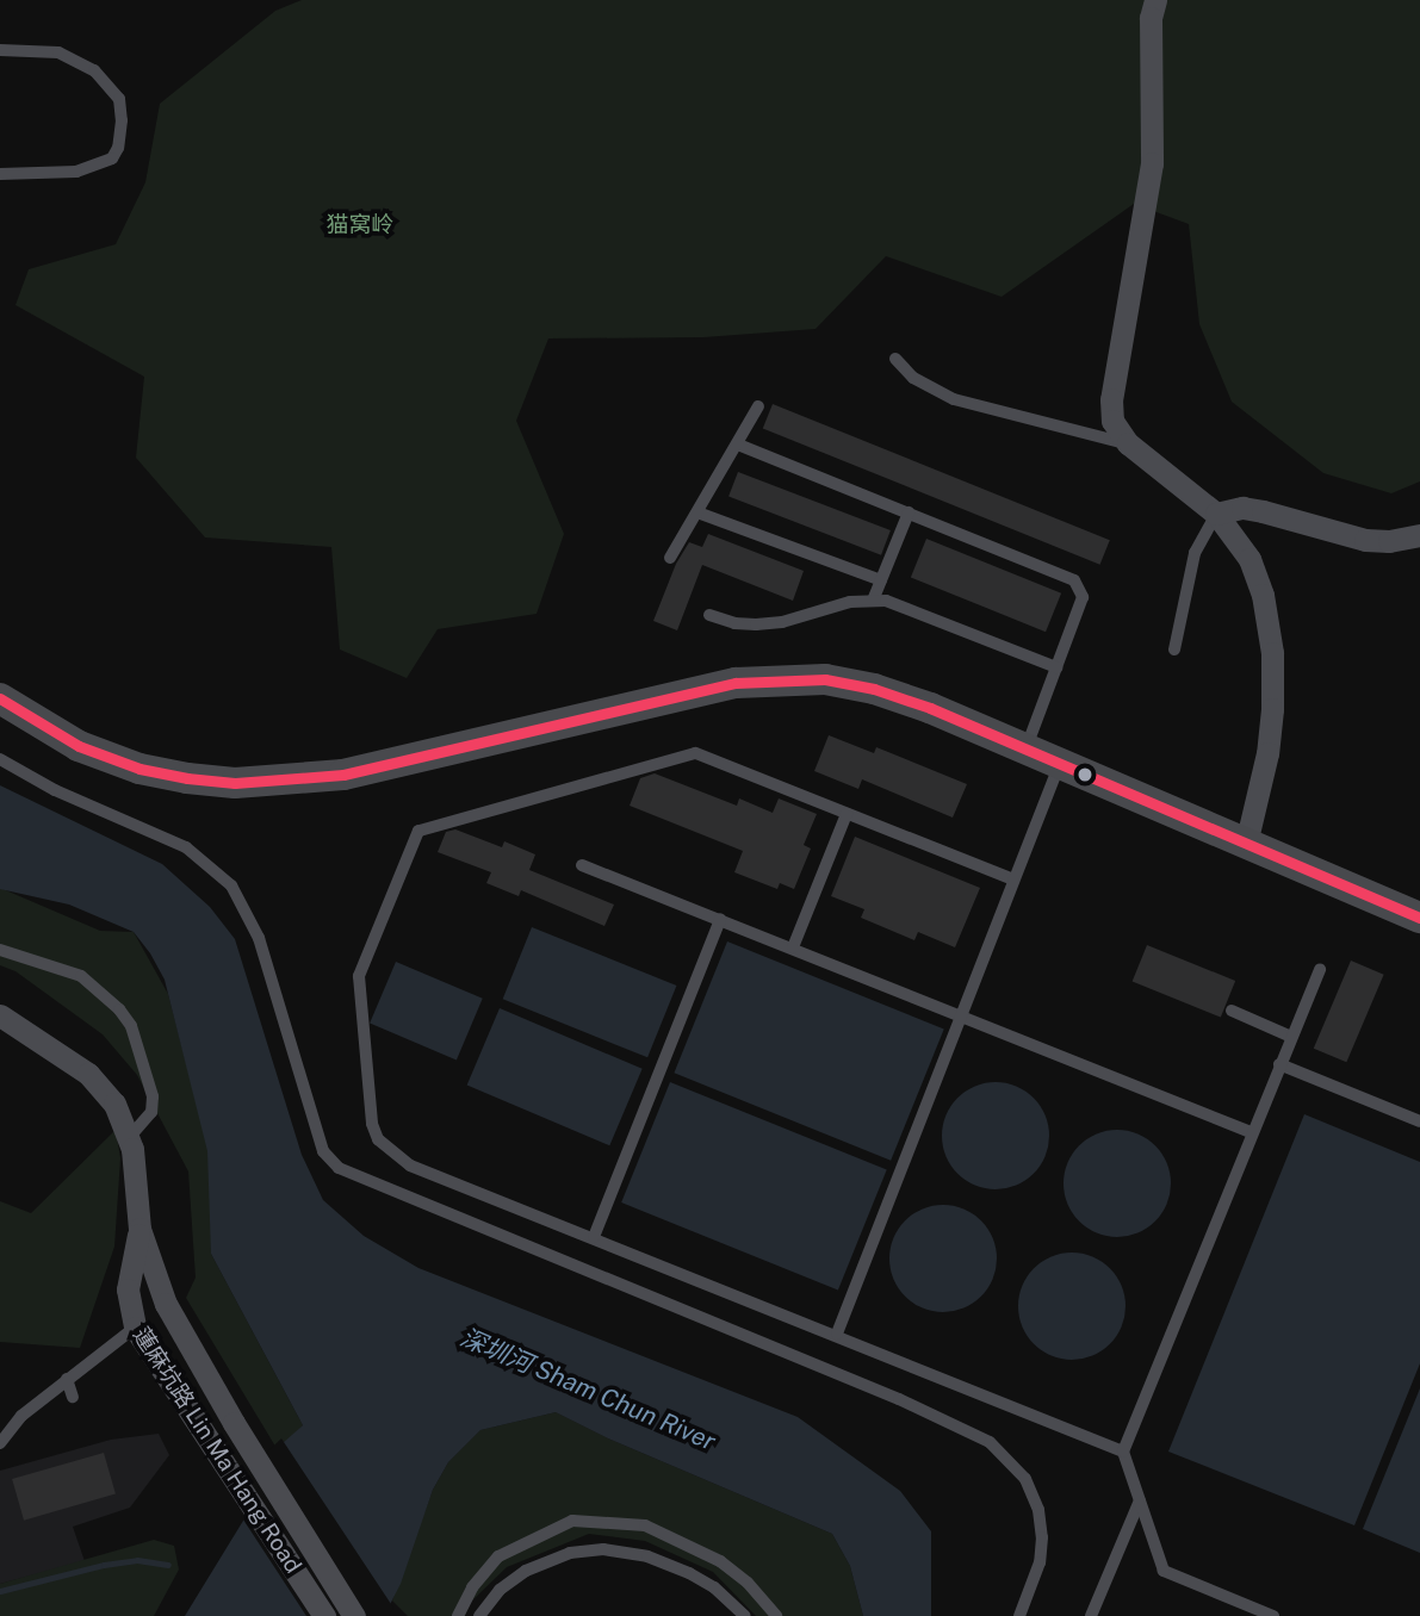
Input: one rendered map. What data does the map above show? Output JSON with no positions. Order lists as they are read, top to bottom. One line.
{"streets":{"street":["蓮麻坑路 Lin Ma Hang Road"]},"water":["深圳河 Sham Chun River"],"parks":["猫窝岭"]}
